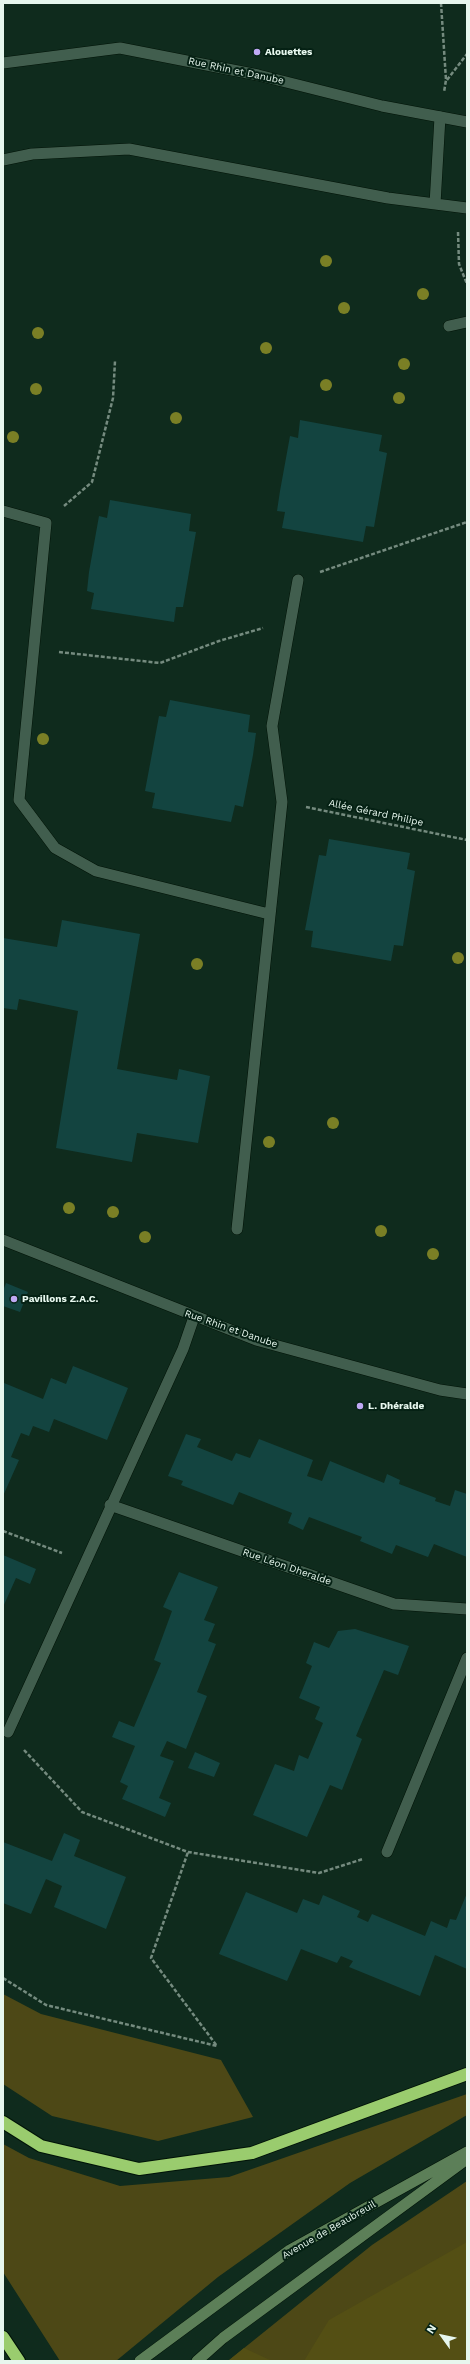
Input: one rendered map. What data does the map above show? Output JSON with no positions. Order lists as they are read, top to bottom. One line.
{"streets":{"main road":["Avenue de Beaubreuil"],"street":["Rue Rhin et Danube","Rue Léon Dheralde"],"path":["Allée Gérard Philipe"]},"places":["Alouettes","Pavillons Z.A.C.","L. Dhéralde"],"north":"top left"}
